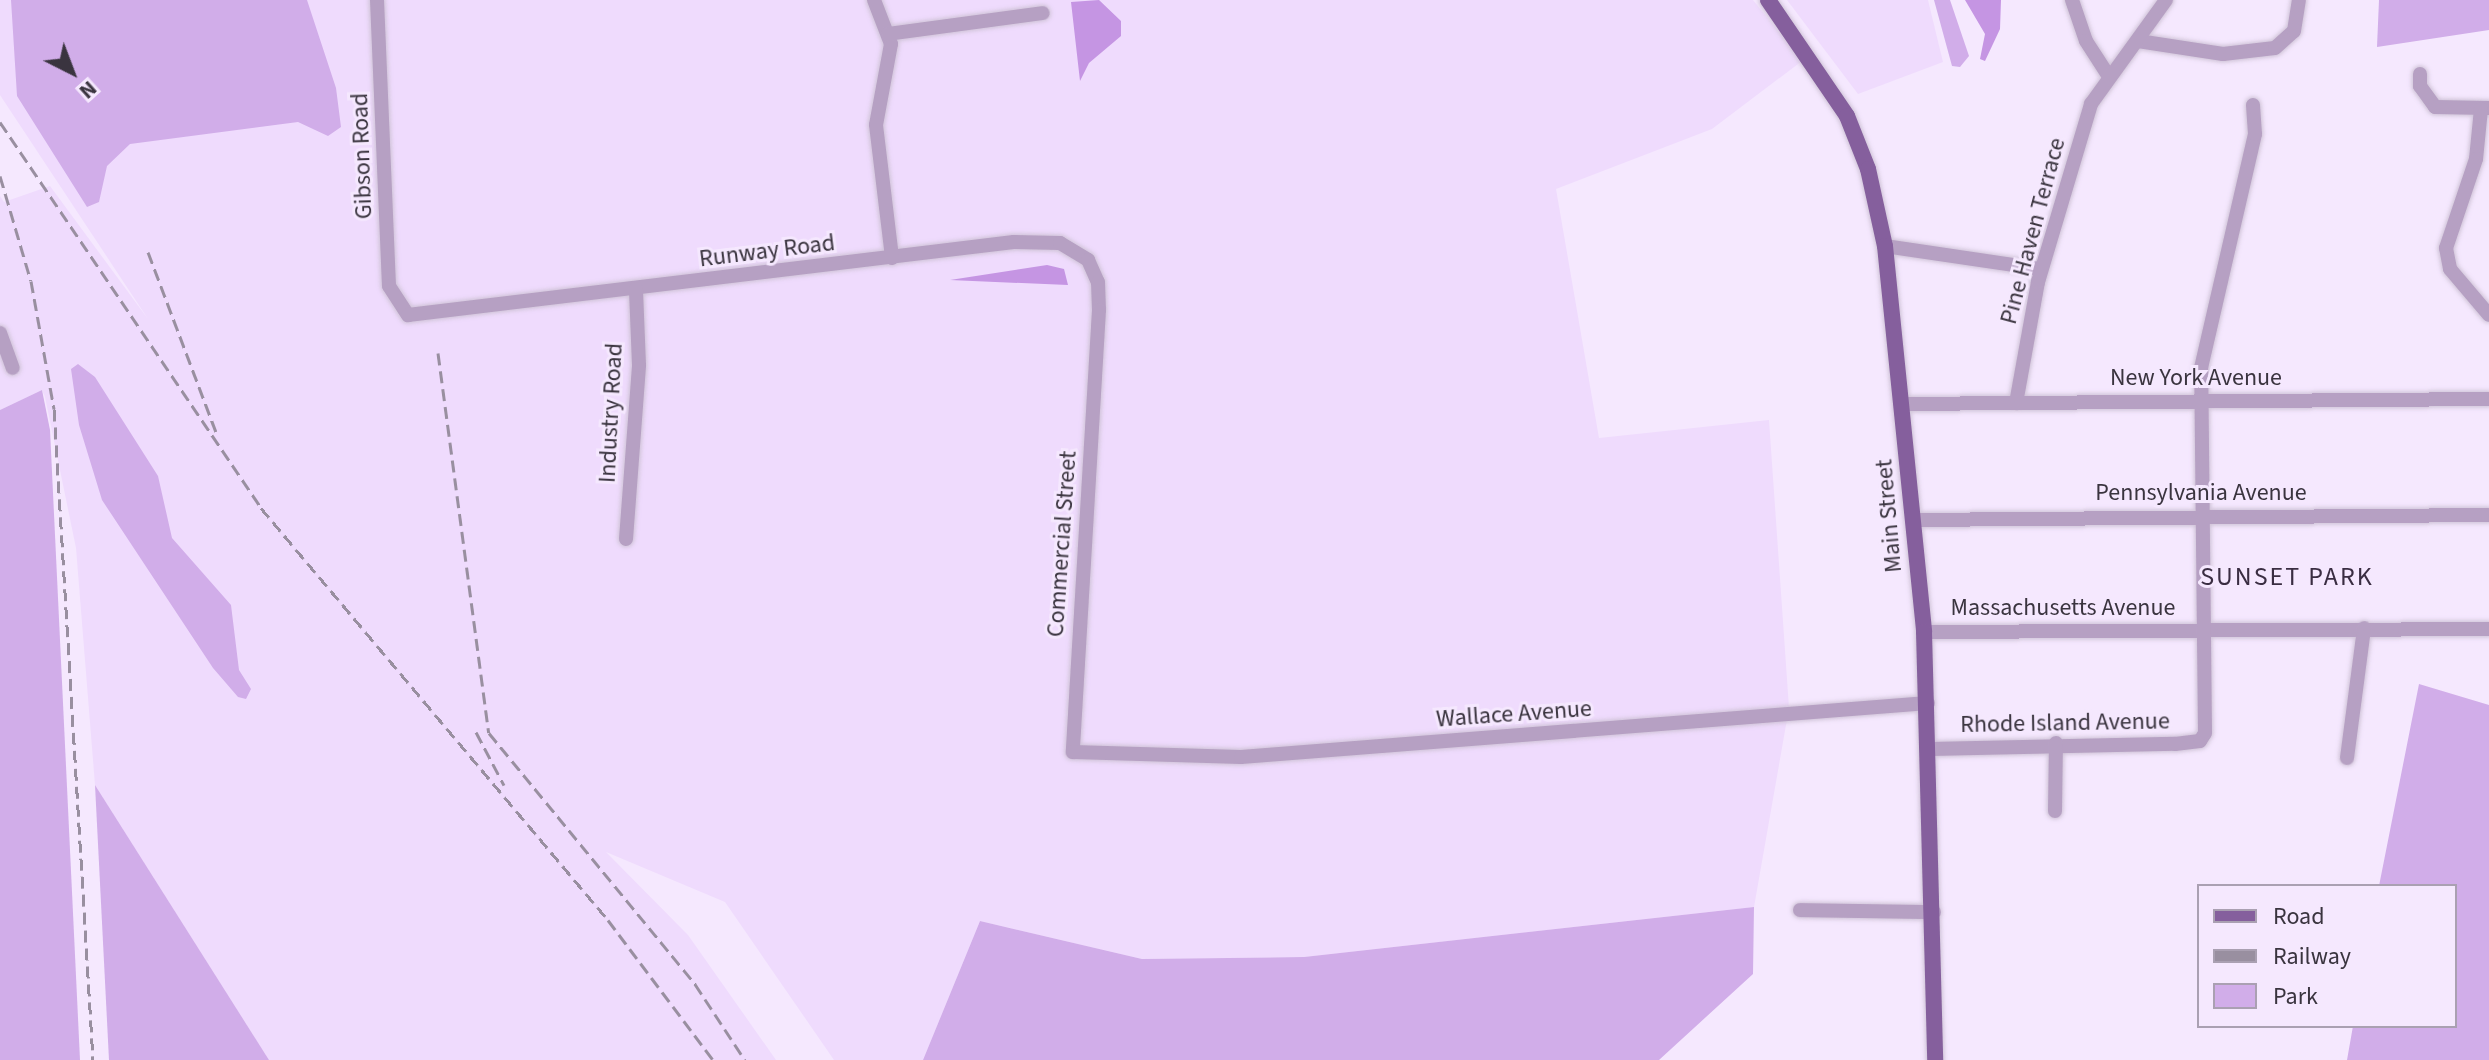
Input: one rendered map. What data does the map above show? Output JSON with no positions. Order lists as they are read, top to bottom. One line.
{"streets":{"main road":["Main Street"],"street":["Gibson Road","Pine Haven Terrace","Runway Road","New York Avenue","Industry Road","Pennsylvania Avenue","Commercial Street","Massachusetts Avenue","Wallace Avenue","Rhode Island Avenue"]},"crossings":[["Gibson Road","Runway Road"],["Pine Haven Terrace","New York Avenue"],["Runway Road","Industry Road"],["Runway Road","Commercial Street"],["New York Avenue","Main Street"],["Pennsylvania Avenue","Main Street"],["Main Street","Massachusetts Avenue"],["Main Street","Wallace Avenue"],["Main Street","Rhode Island Avenue"],["Commercial Street","Wallace Avenue"],["Massachusetts Avenue","Rhode Island Avenue"]],"districts":["SUNSET PARK"],"legend":["Road","Railway","Park"],"north":"bottom right"}
